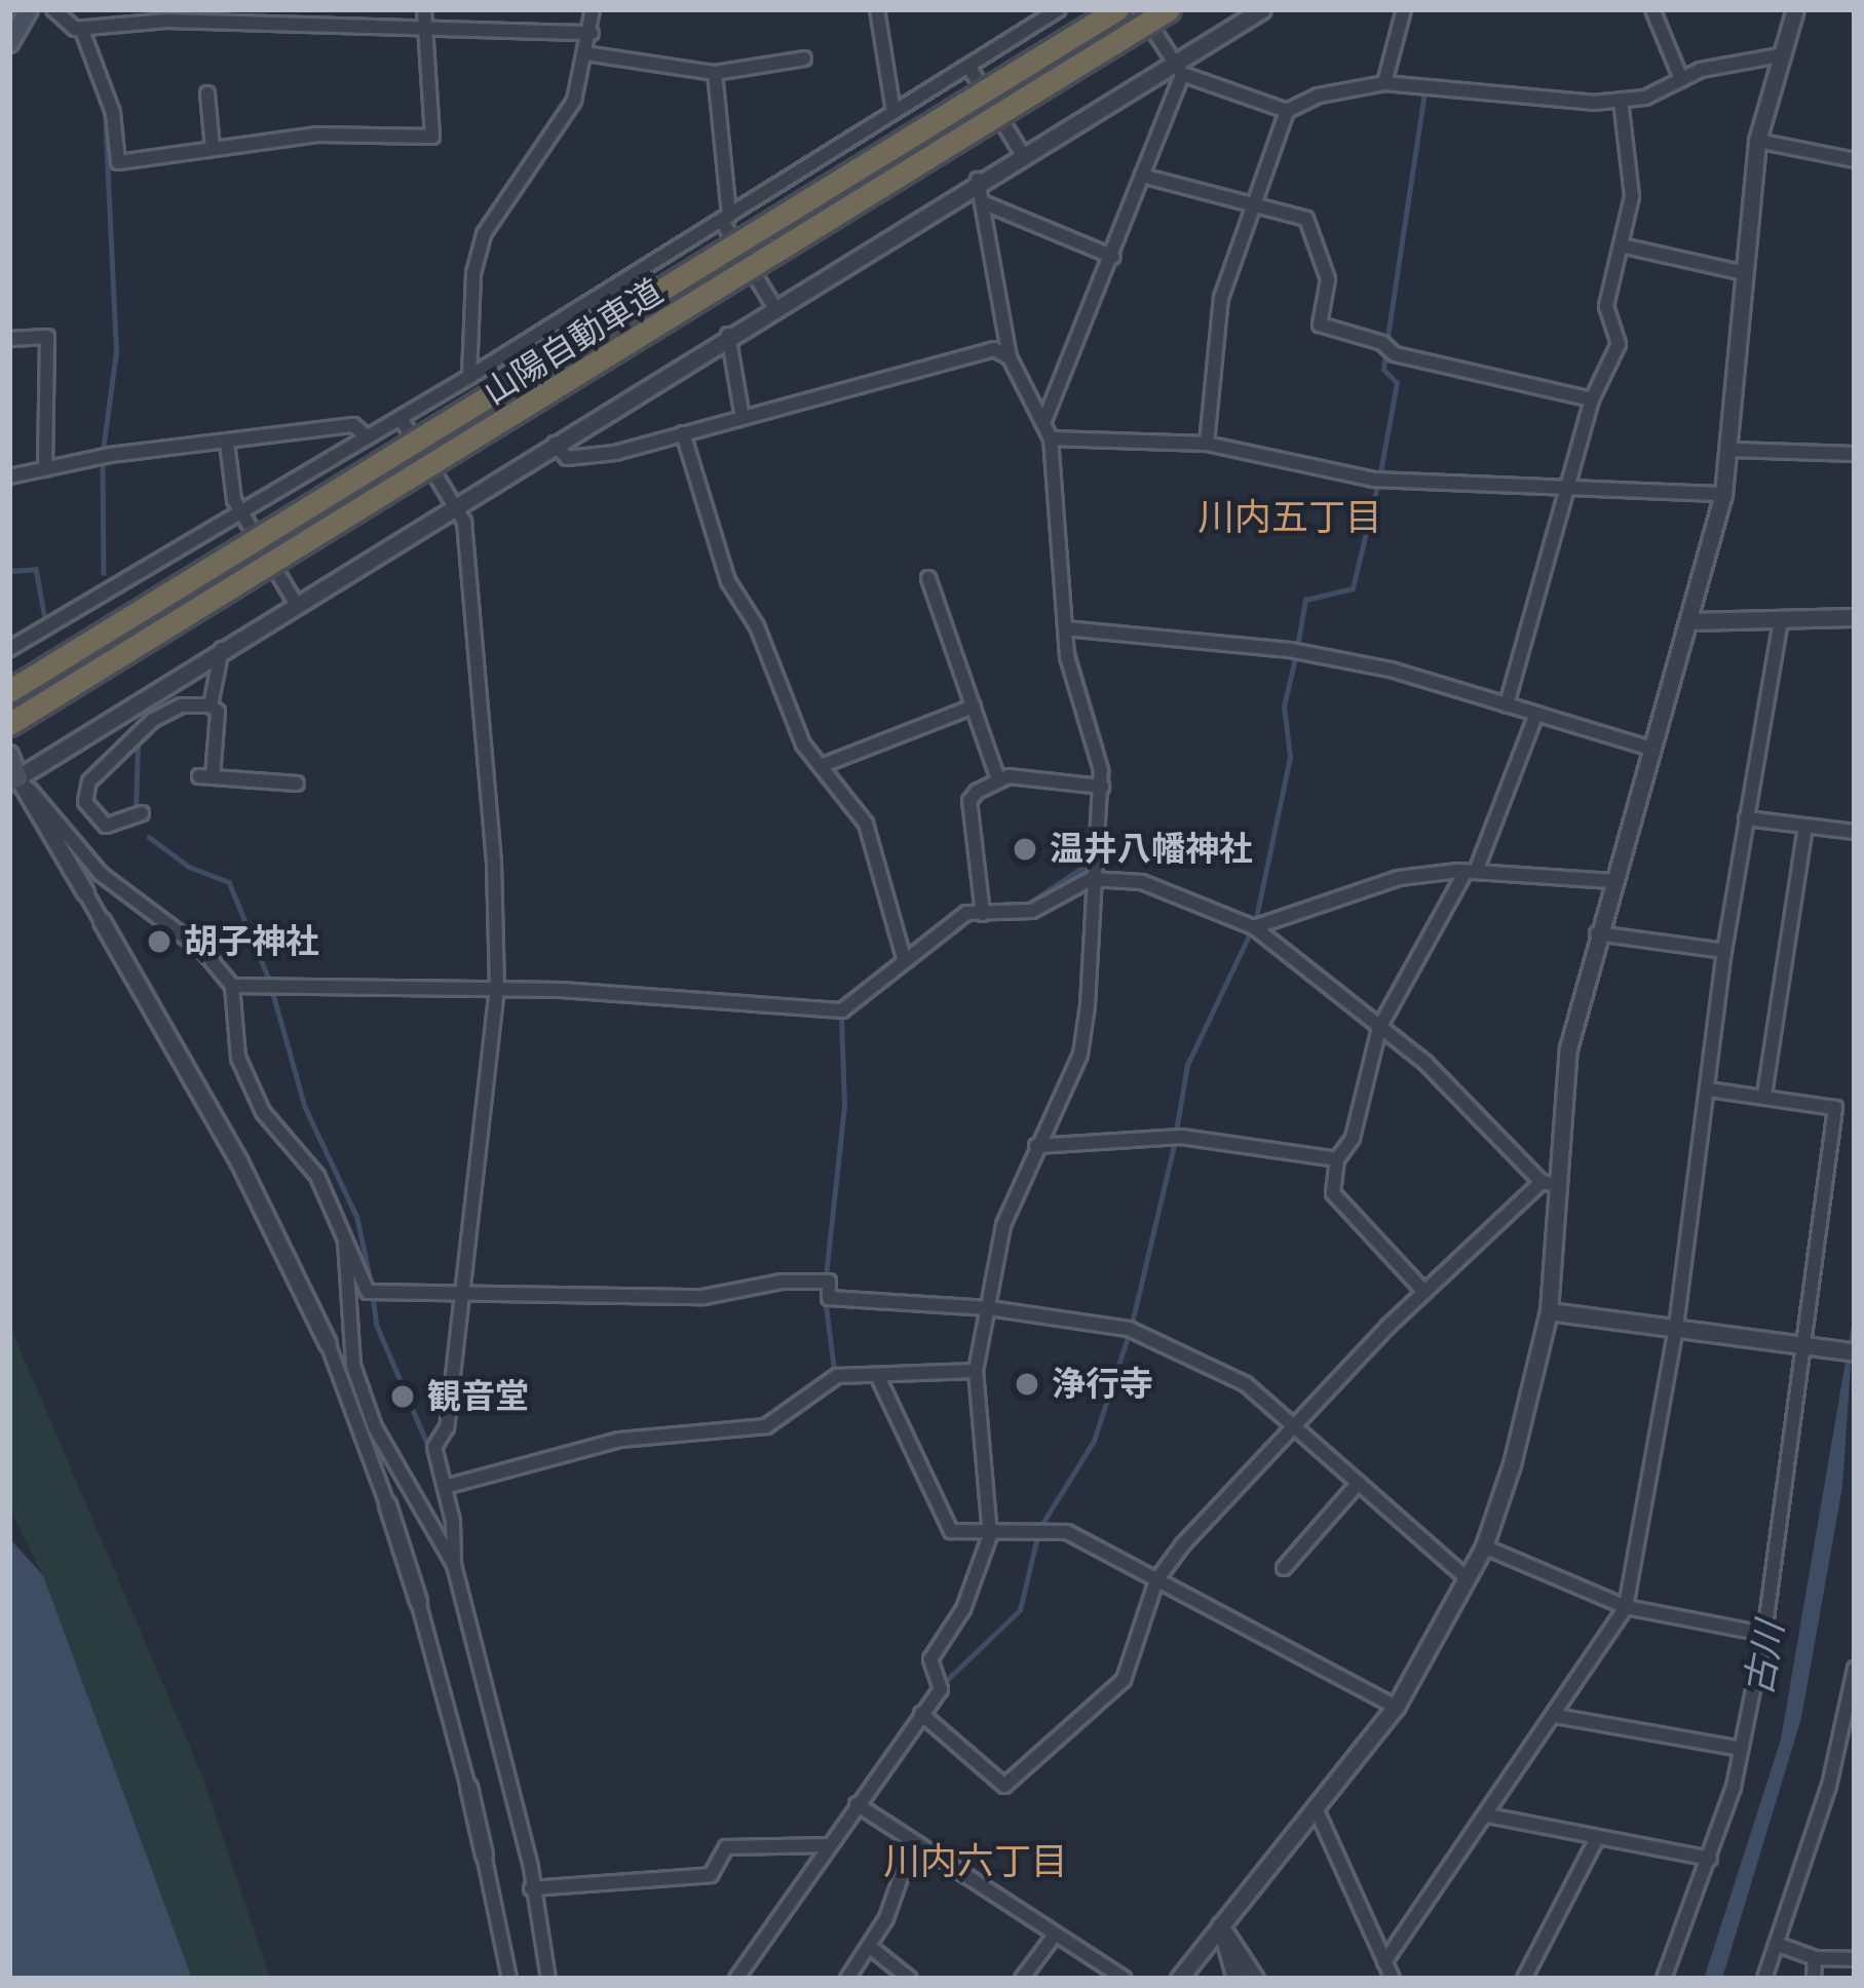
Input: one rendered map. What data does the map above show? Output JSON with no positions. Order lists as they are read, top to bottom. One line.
{"streets":{"highway":["山陽自動車道"]},"districts":["川内五丁目","川内六丁目"],"water":["古川"],"places":["温井八幡神社","胡子神社","浄行寺","観音堂"]}
